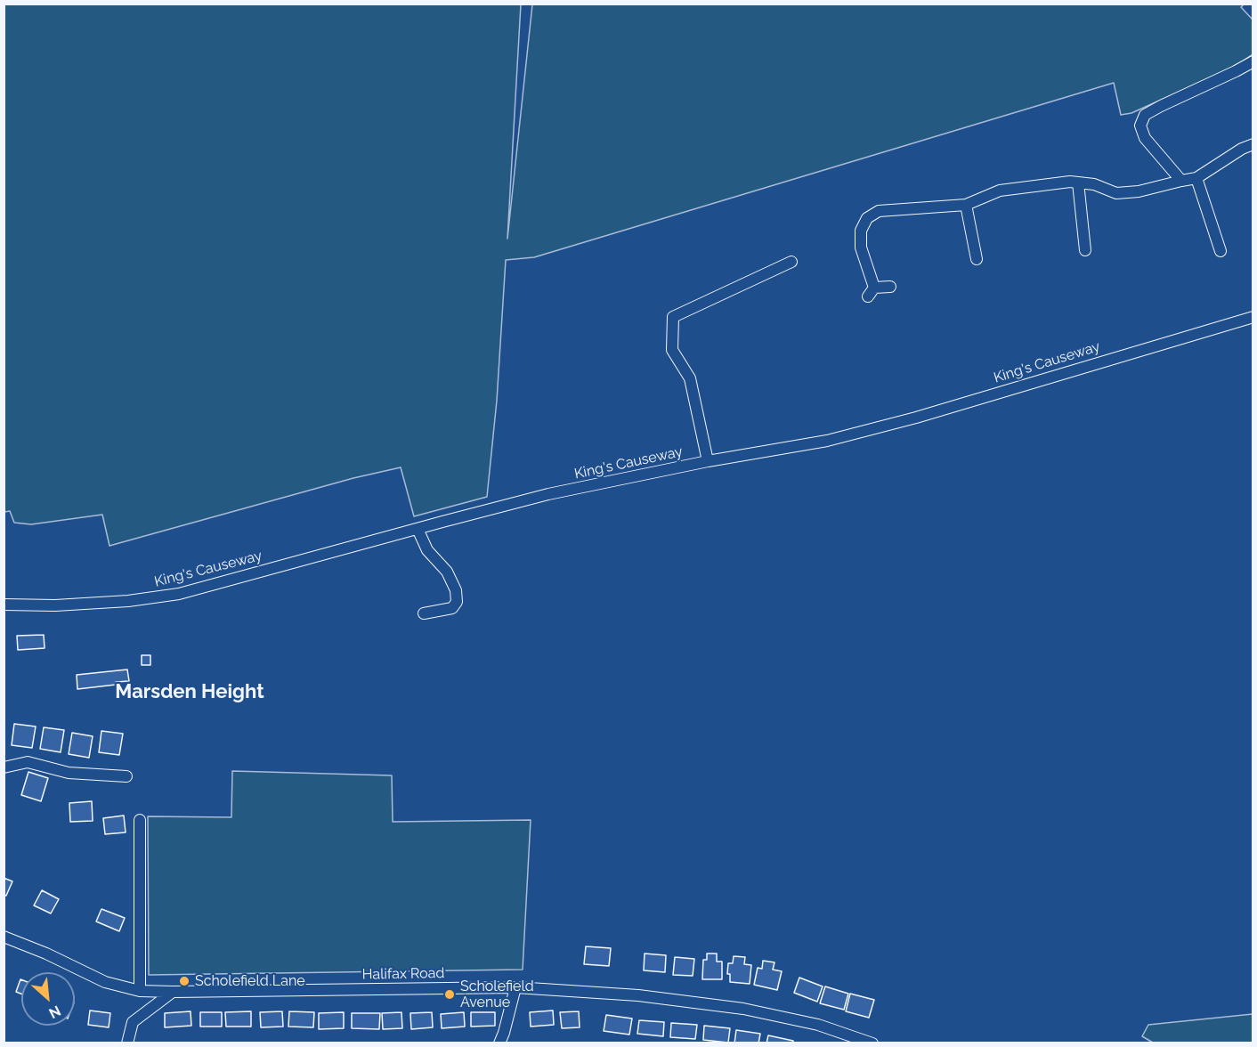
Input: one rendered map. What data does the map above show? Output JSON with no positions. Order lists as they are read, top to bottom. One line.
{"streets":{"street":["King's Causeway","Halifax Road"]},"districts":["Marsden Height"],"places":["Scholefield Lane","Scholefield Avenue"],"north":"bottom right"}
